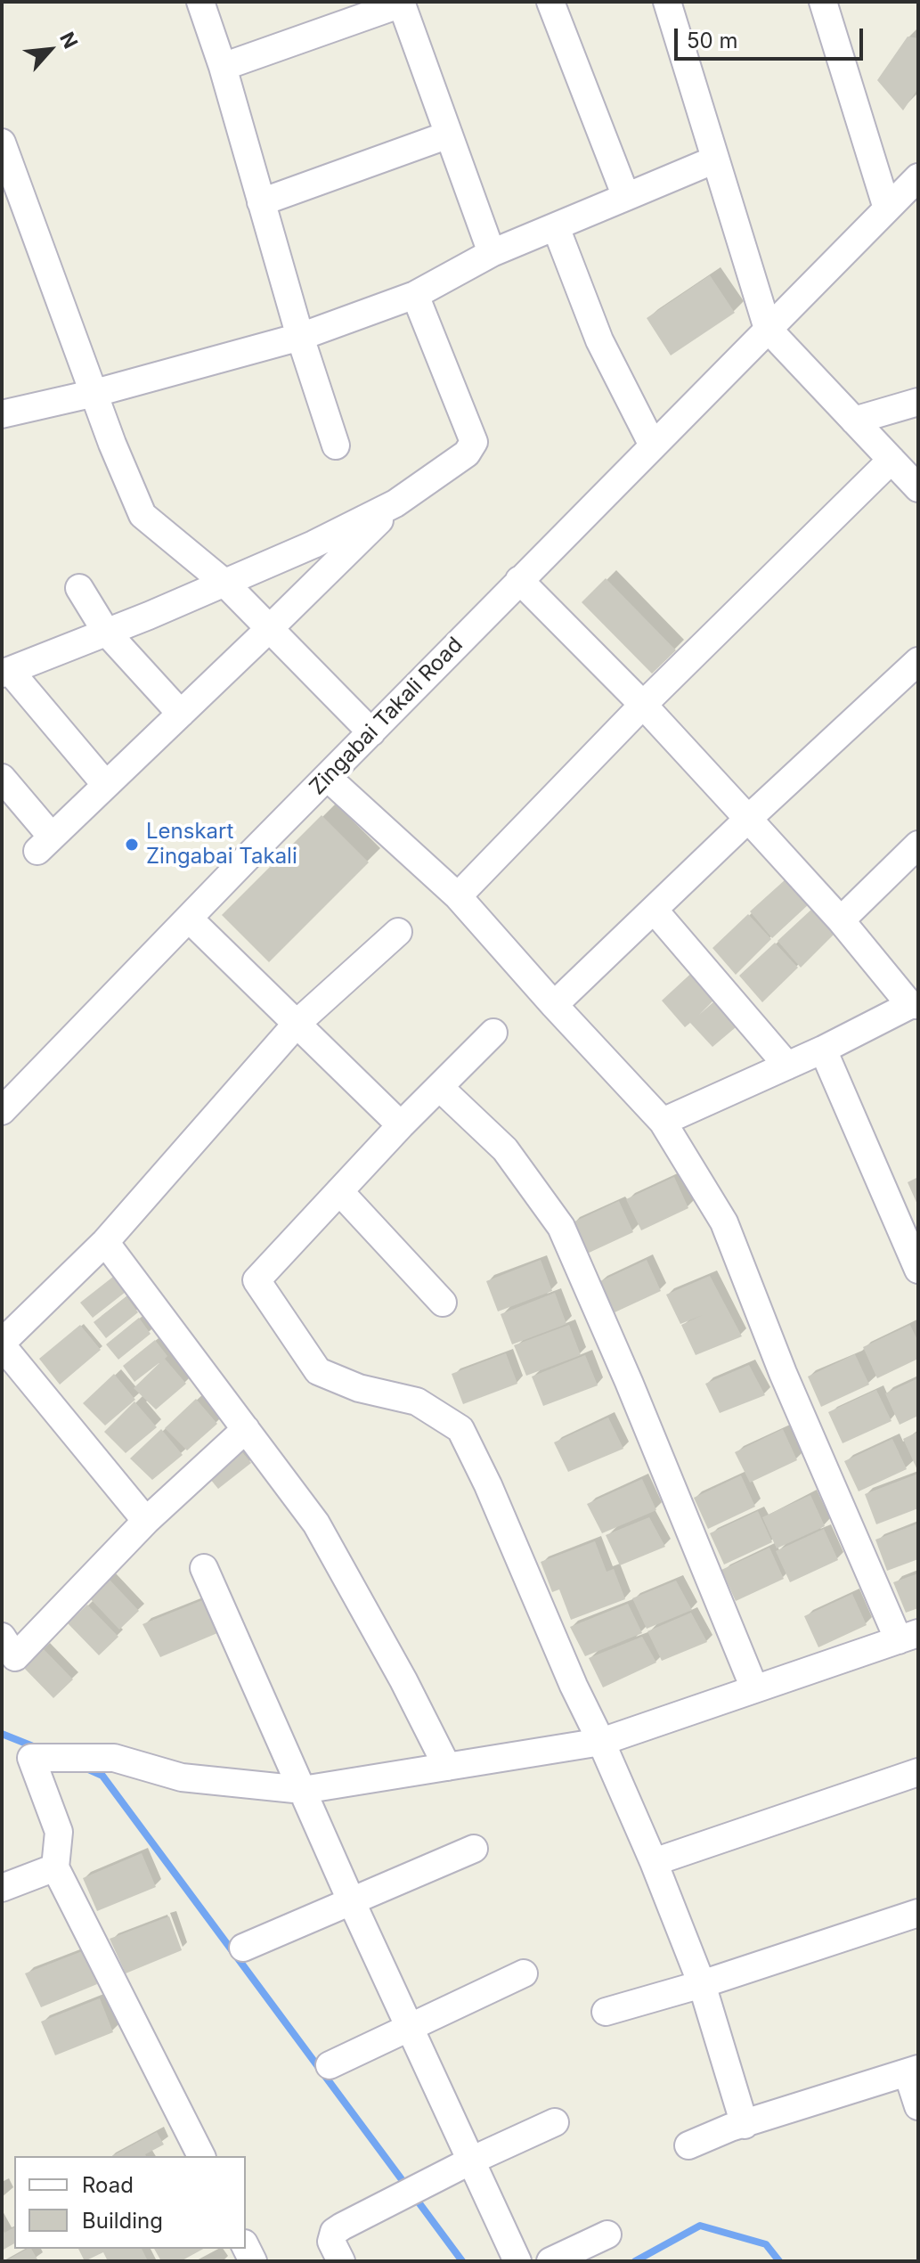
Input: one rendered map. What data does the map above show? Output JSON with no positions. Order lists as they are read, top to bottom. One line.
{"streets":{"street":["Zingabai Takali Road"]},"places":["Lenskart Zingabai Takali"],"legend":["Road","Building"],"scale_bar":"50 m","north":"top right"}
